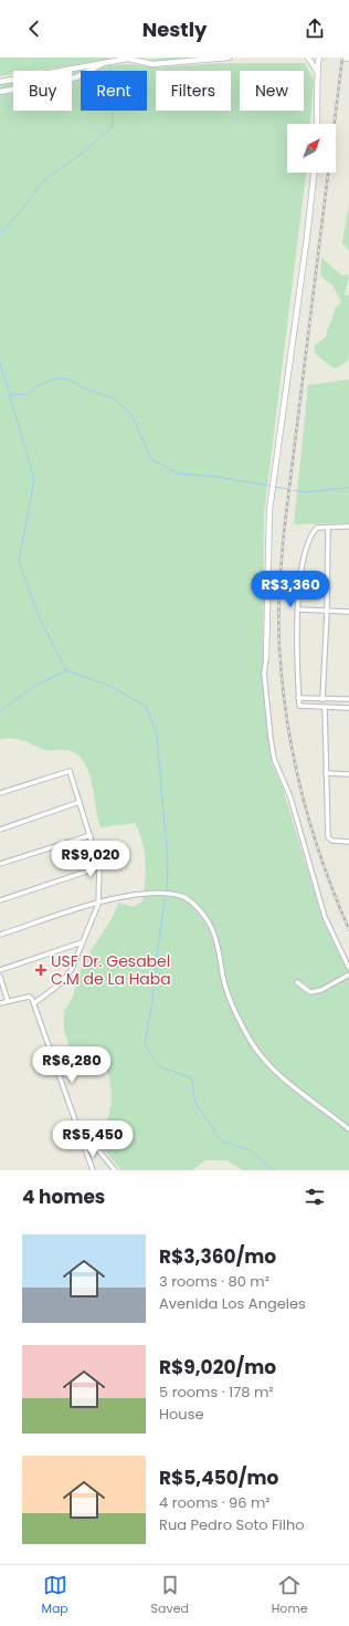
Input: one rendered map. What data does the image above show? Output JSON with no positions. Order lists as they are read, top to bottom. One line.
{"places":{"health":["USF Dr. Gesabel C.M de La Haba"]},"north":"top right","page":{"header":"Nestly","chip":["Buy","Rent","Filters","New"],"price":["R$3,360","R$9,020","R$6,280","R$5,450"],"heading":"4 homes","list":[{"name":"R$3,360/mo","note":"3 rooms · 80 m² · Avenida Los Angeles"},{"name":"R$9,020/mo","note":"5 rooms · 178 m² · House"},{"name":"R$5,450/mo","note":"4 rooms · 96 m² · Rua Pedro Soto Filho"}],"tabs":["Map","Saved","Home"]}}
